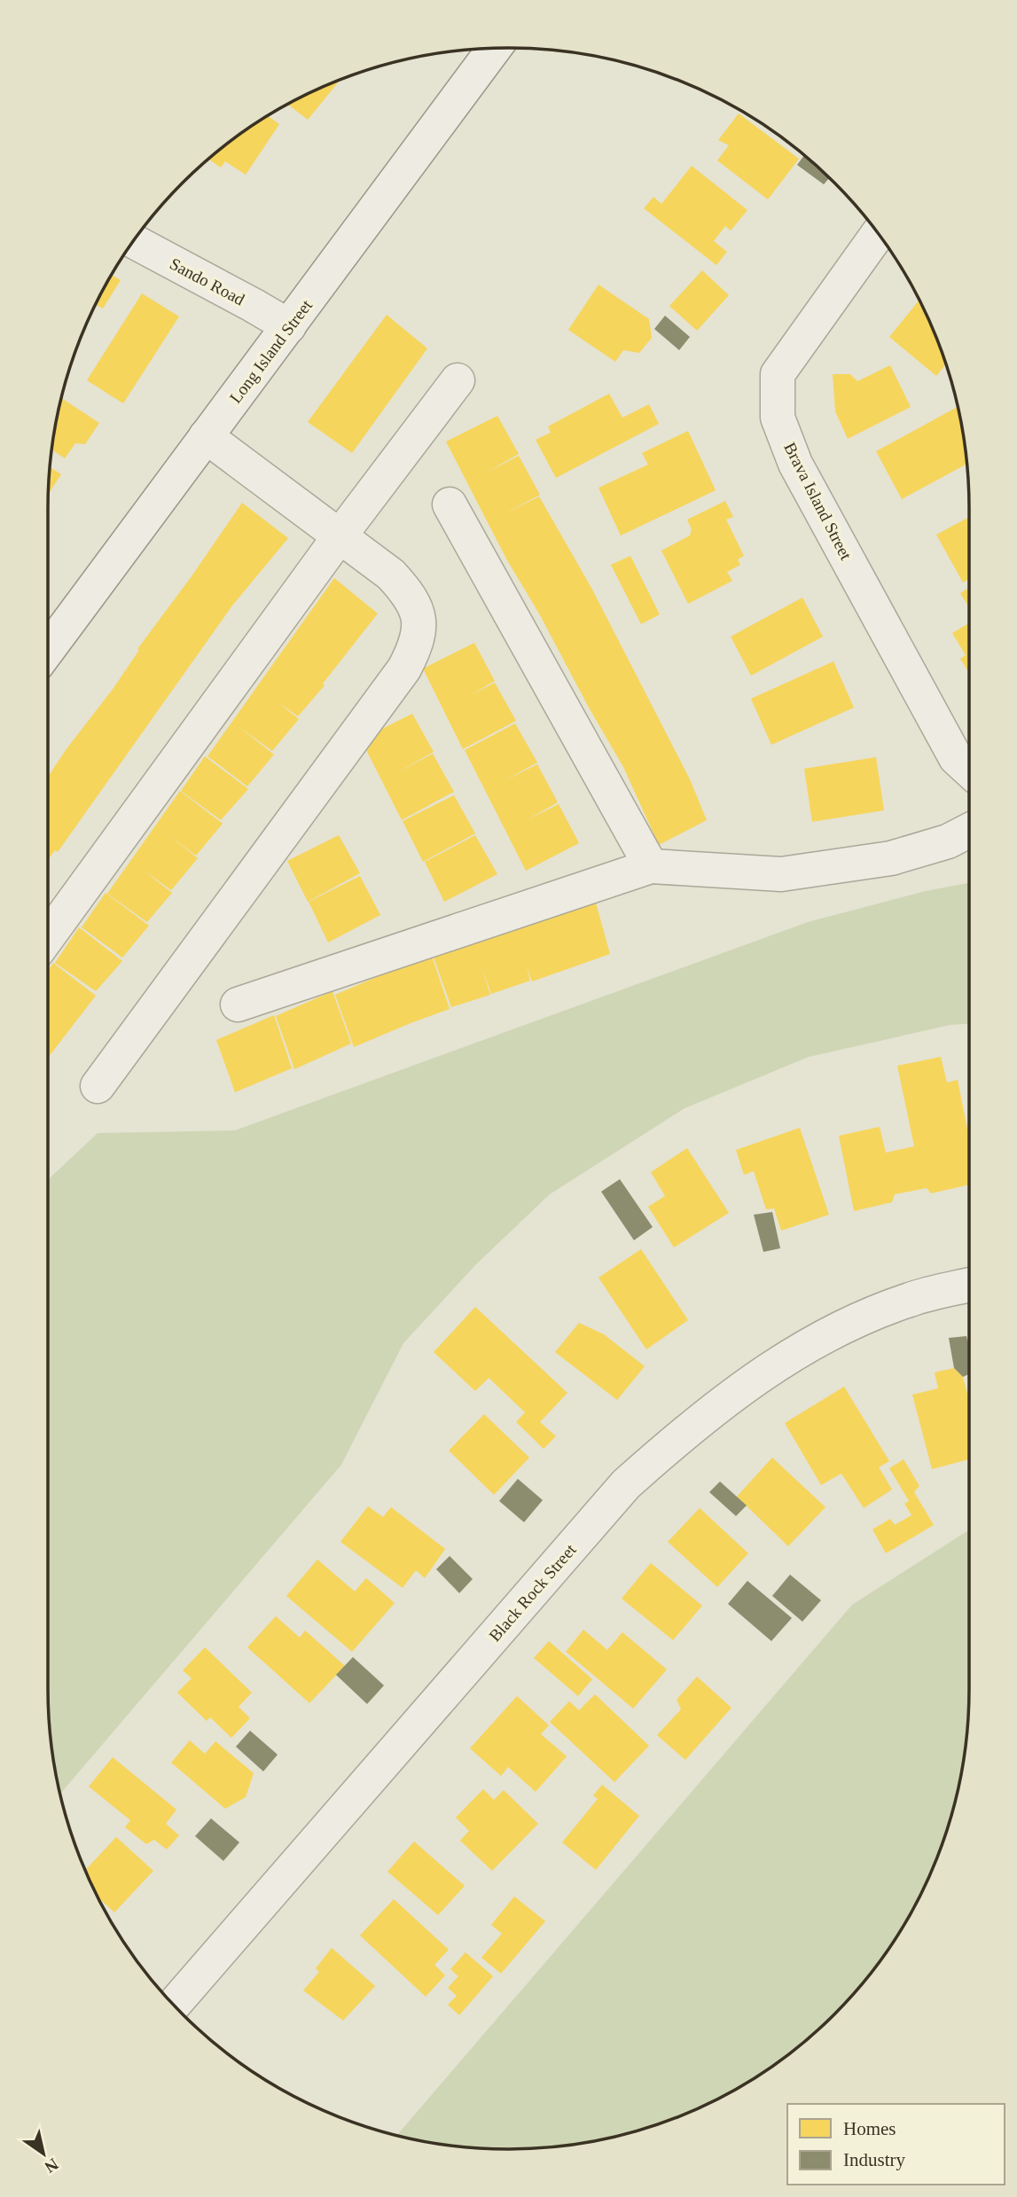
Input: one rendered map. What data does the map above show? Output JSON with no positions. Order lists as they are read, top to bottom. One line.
{"streets":{"street":["Sando Road","Long Island Street","Brava Island Street","Black Rock Street"]},"crossings":[["Sando Road","Long Island Street"]],"legend":["Homes","Industry"],"north":"bottom right"}
